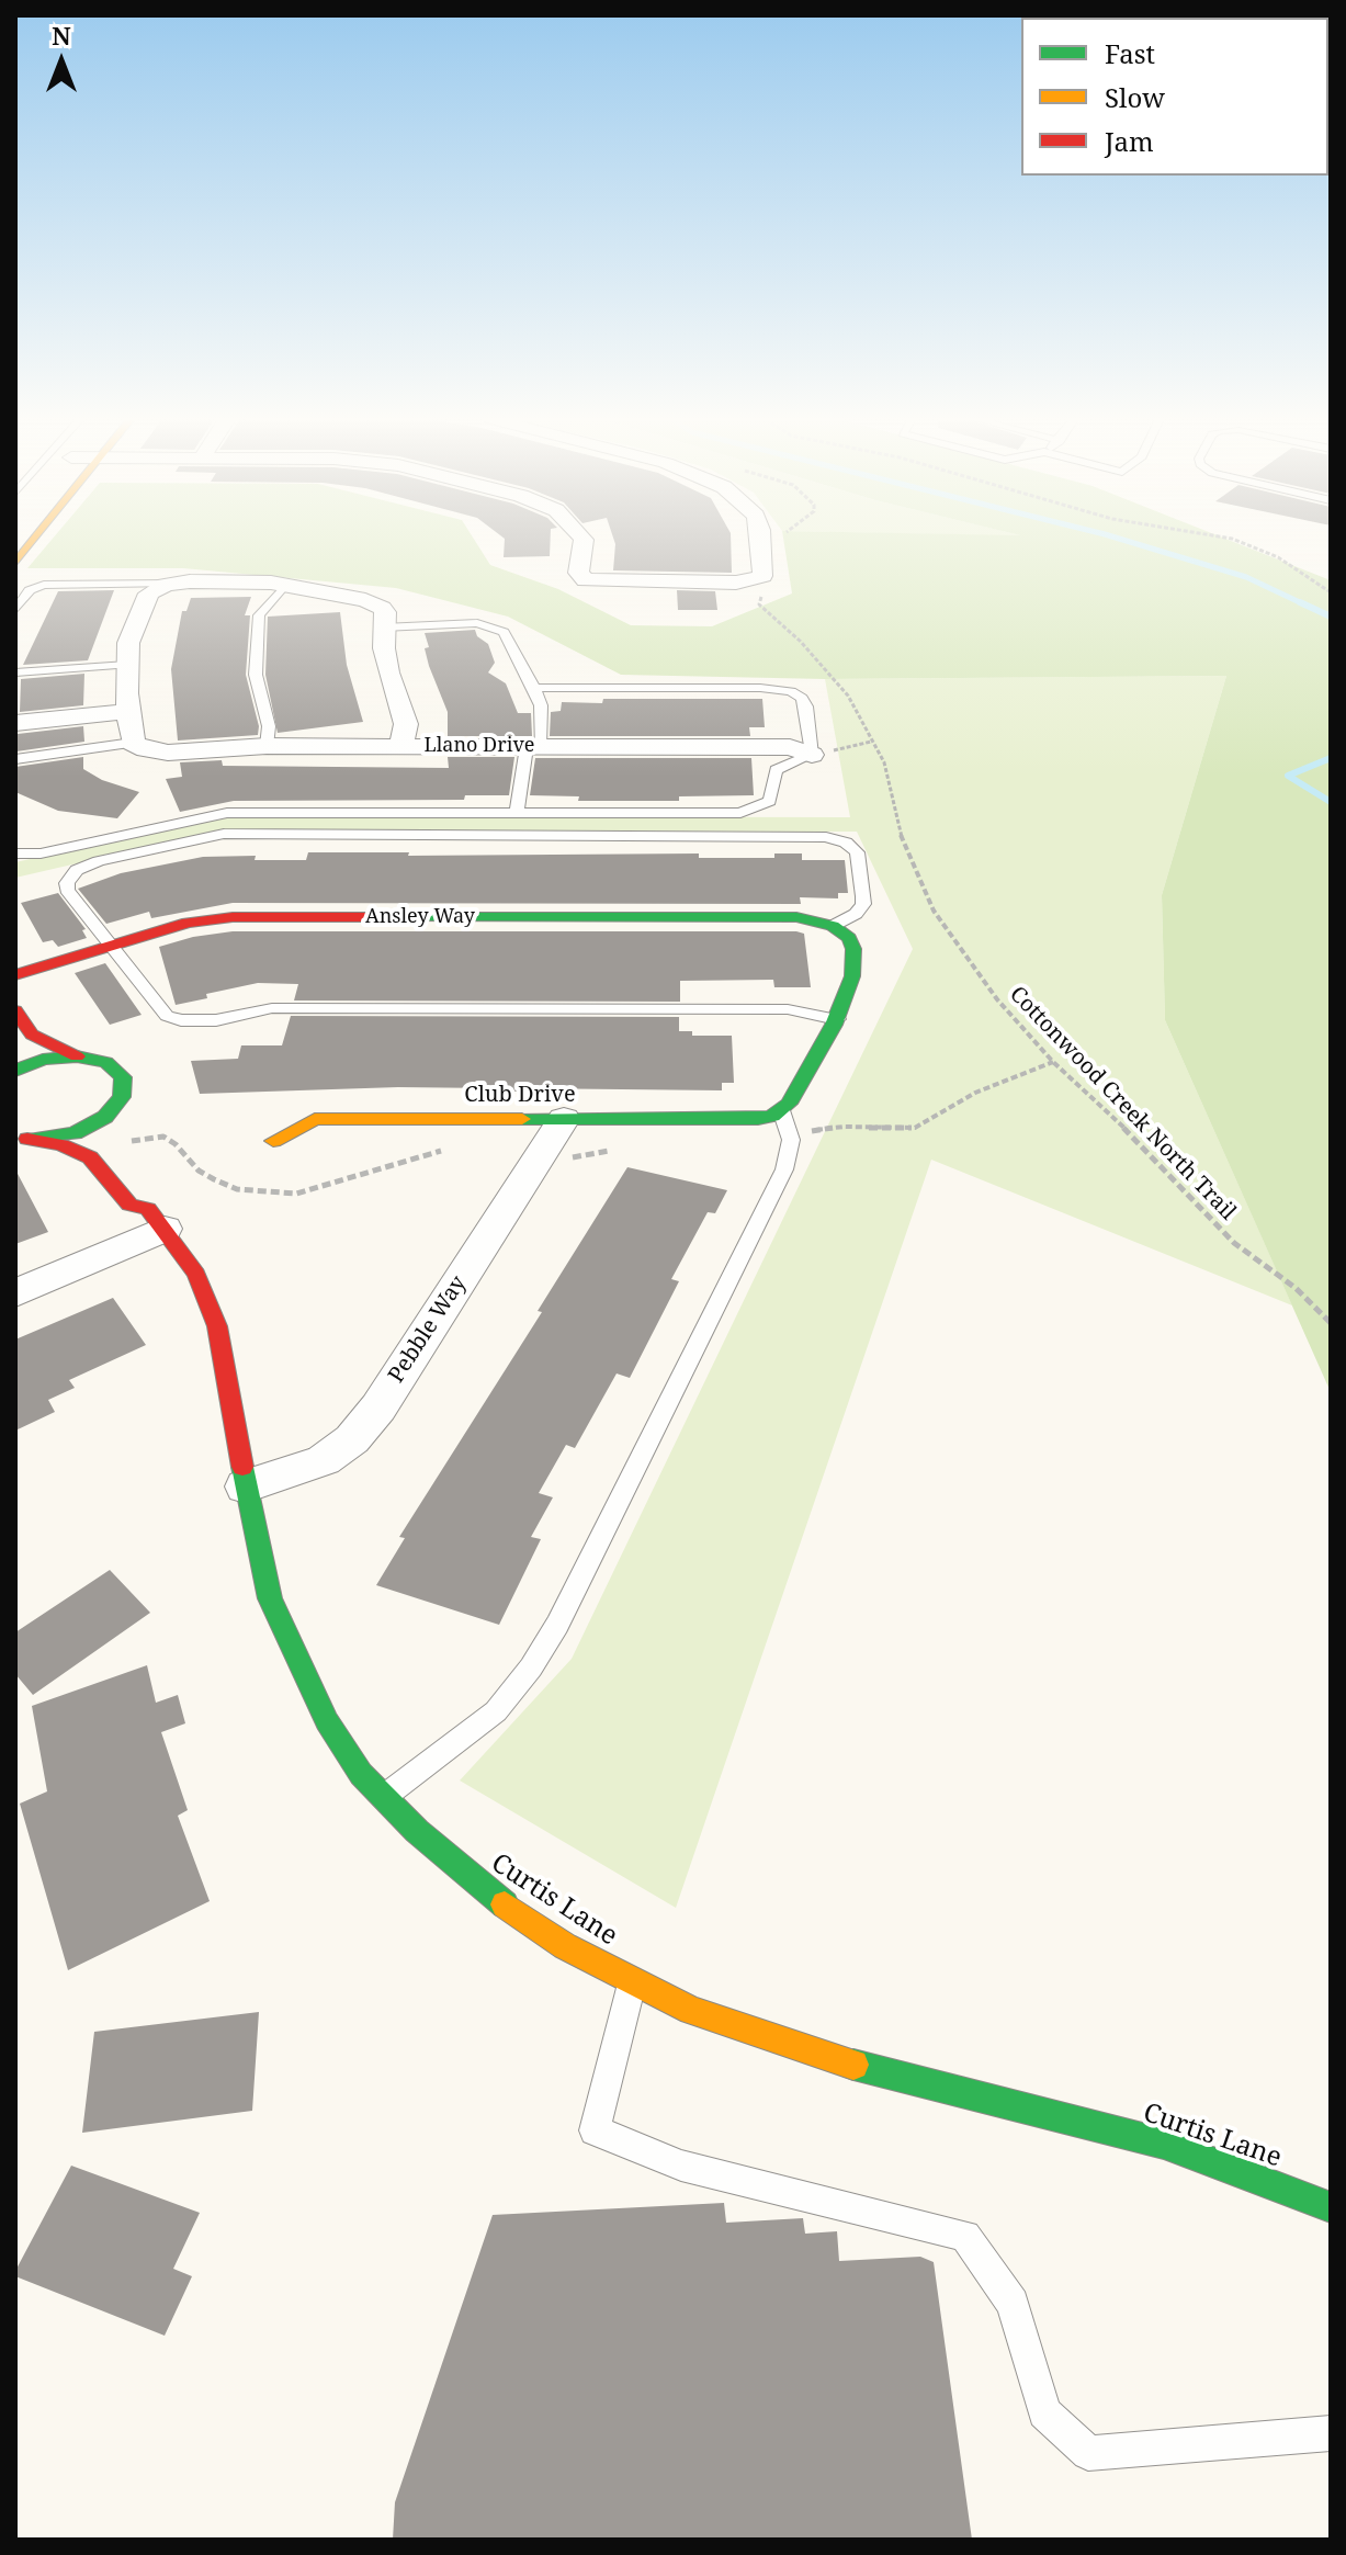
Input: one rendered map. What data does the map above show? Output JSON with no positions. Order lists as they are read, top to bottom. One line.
{"streets":{"street":["Llano Drive","Ansley Way","Club Drive","Pebble Way","Curtis Lane"],"path":["Cottonwood Creek North Trail"]},"crossings":[["Club Drive","Pebble Way"],["Pebble Way","Curtis Lane"]],"legend":["Fast","Slow","Jam"],"north":"top"}
